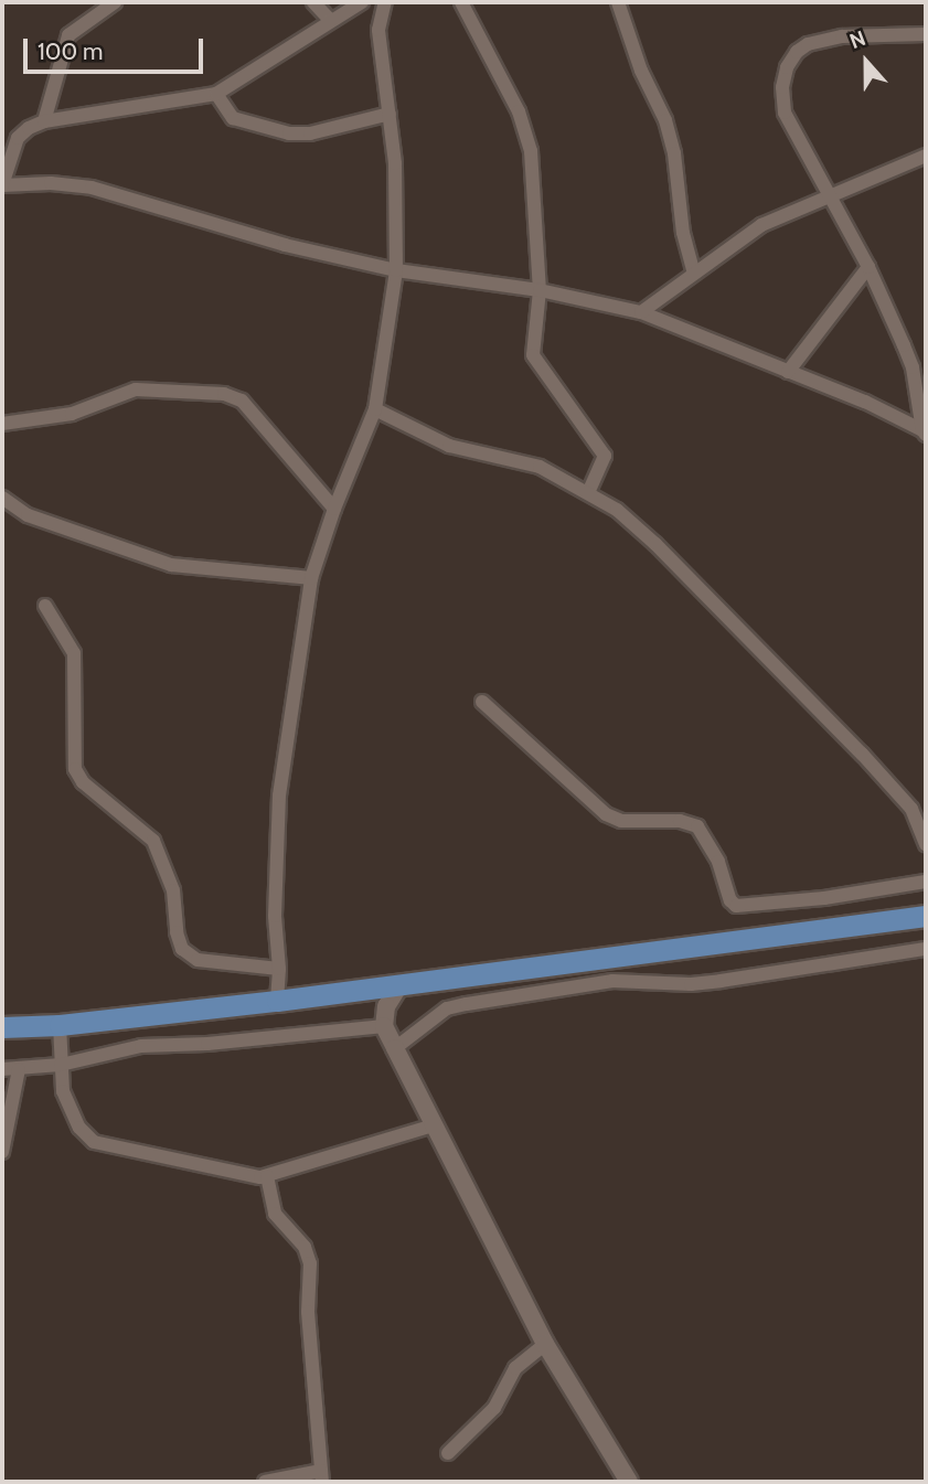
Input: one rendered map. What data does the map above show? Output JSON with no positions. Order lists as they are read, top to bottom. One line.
{"scale_bar":"100 m","north":"top"}
